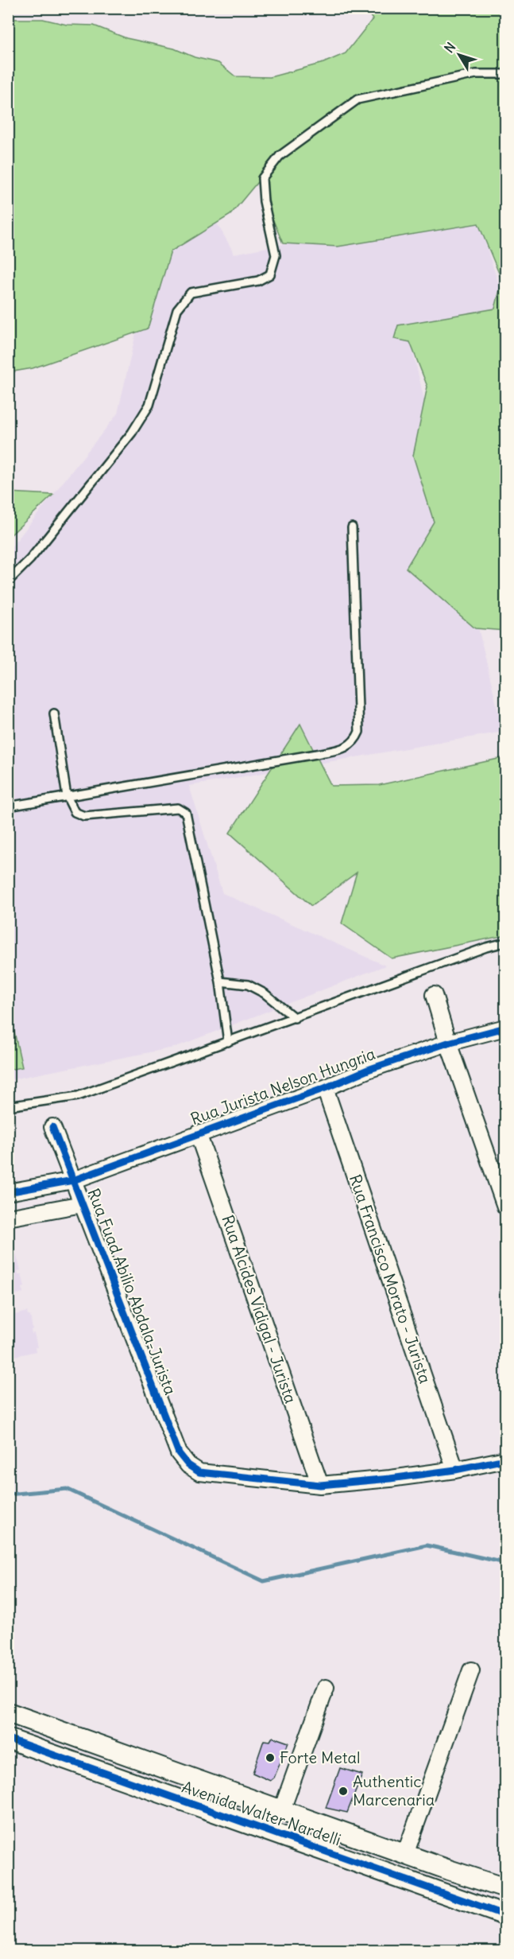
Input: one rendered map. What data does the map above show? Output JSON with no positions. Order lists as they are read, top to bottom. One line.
{"streets":{"street":["Rua Jurista Nelson Hungria","Rua Francisco Morato - Jurista","Rua Fuad Abilio Abdala-Jurista","Rua Alcides Vidigal - Jurista","Avenida Walter Nardelli"]},"crossings":[["Rua Jurista Nelson Hungria","Rua Francisco Morato - Jurista"],["Rua Jurista Nelson Hungria","Rua Fuad Abilio Abdala-Jurista"],["Rua Jurista Nelson Hungria","Rua Alcides Vidigal - Jurista"],["Rua Fuad Abilio Abdala-Jurista","Rua Alcides Vidigal - Jurista"]],"places":["Forte Metal","Authentic Marcenaria"],"north":"top left"}
